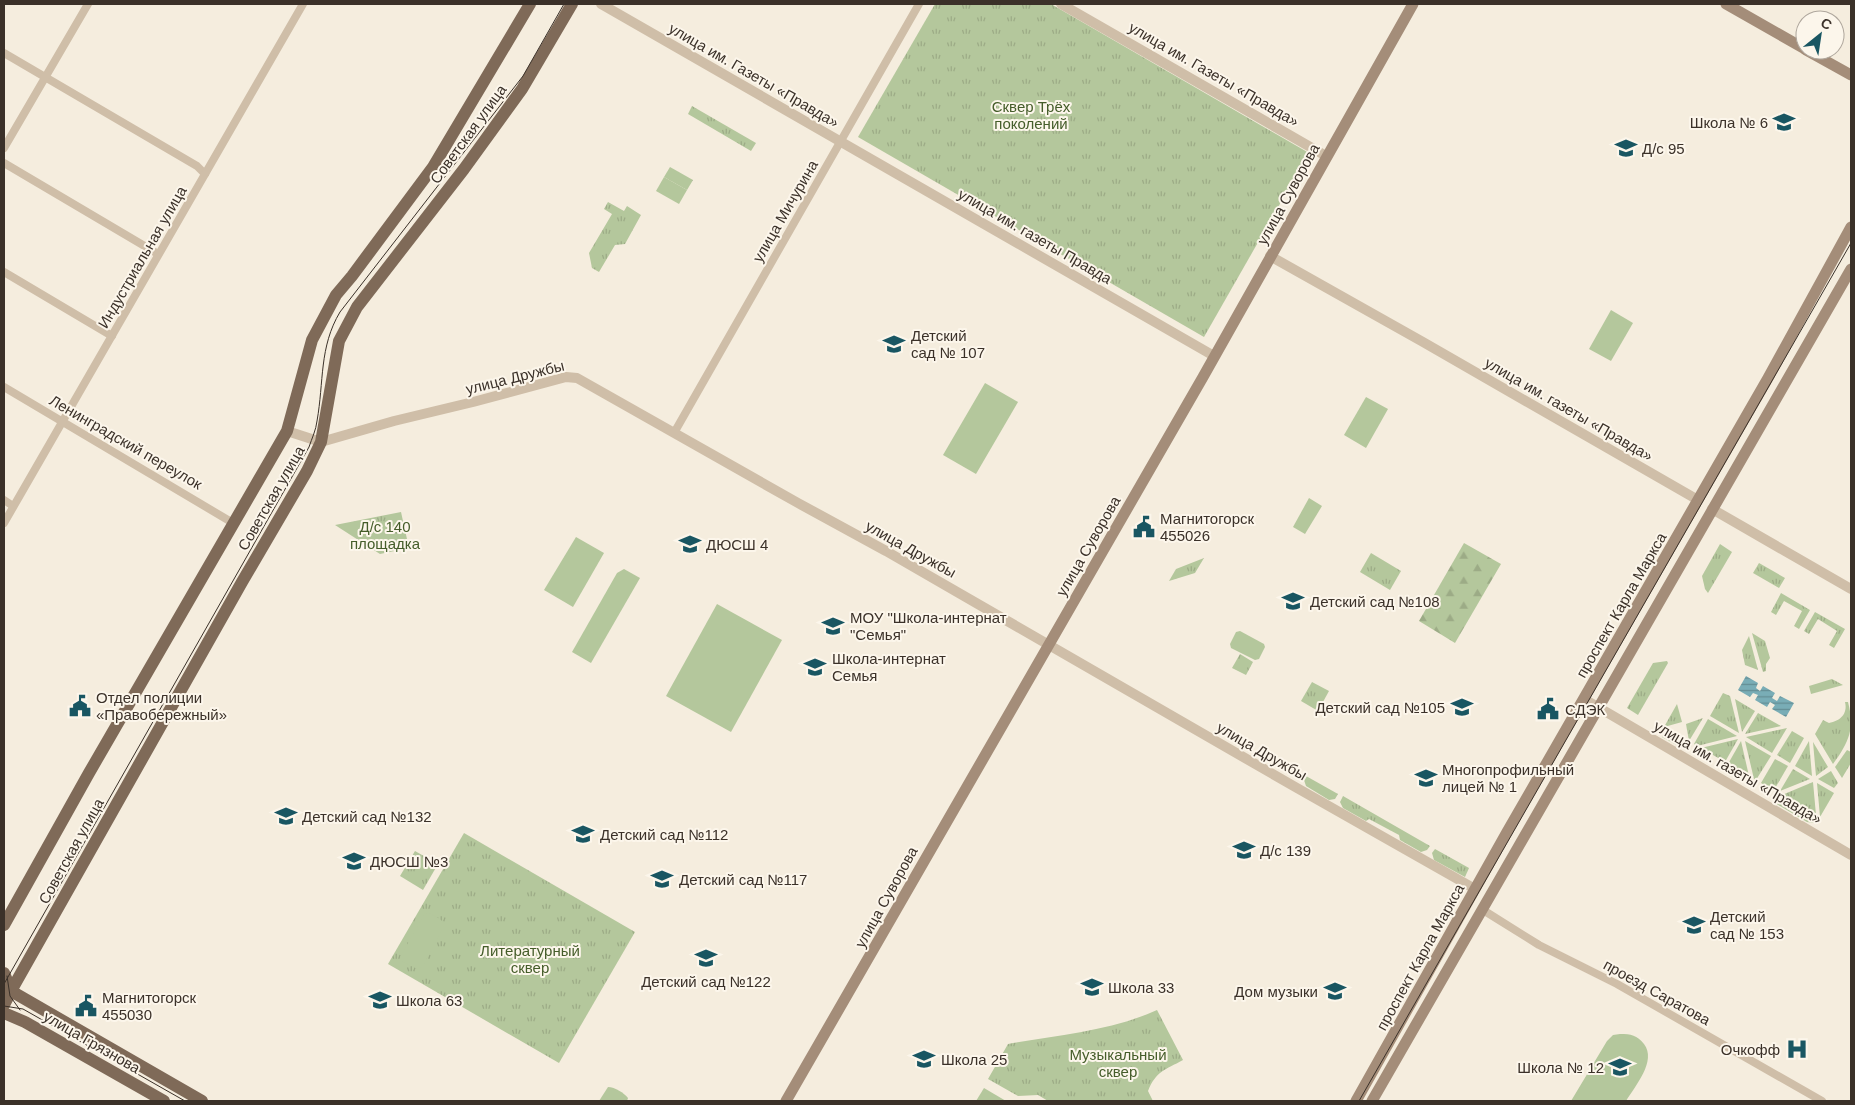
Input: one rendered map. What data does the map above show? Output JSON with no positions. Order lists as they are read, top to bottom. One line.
{"streets":{"main road":["Советская улица","улица Суворова","улица Дружбы","улица им. газеты «Правда»","проспект Карла Маркса","улица Грязнова"],"street":["улица им. Газеты «Правда»","улица Мичурина","улица им. газеты Правда","Индустриальная улица","Ленинградский переулок","проезд Саратова"]},"crossings":[["улица им. Газеты «Правда»","улица Суворова"],["улица им. Газеты «Правда»","улица Мичурина"],["улица им. Газеты «Правда»","улица им. газеты Правда"],["Советская улица","улица Дружбы"],["Советская улица","Ленинградский переулок"],["Советская улица","улица Грязнова"],["улица Суворова","улица им. газеты Правда"],["улица Суворова","улица Дружбы"],["улица Суворова","улица им. газеты «Правда»"],["улица Мичурина","улица им. газеты Правда"],["улица Мичурина","улица Дружбы"],["Индустриальная улица","Ленинградский переулок"],["улица Дружбы","проспект Карла Маркса"],["улица им. газеты «Правда»","проспект Карла Маркса"],["проспект Карла Маркса","проезд Саратова"]],"parks":["Сквер Трёх поколений","Д/с 140 площадка","Литературный сквер","Музыкальный сквер"],"places":{"school or university":["Школа № 6","Д/с 95","Детский сад № 107","ДЮСШ 4","Детский сад №108","МОУ \"Школа-интернат \"Семья\"","Школа-интернат Семья","Детский сад №105","Многопрофильный лицей № 1","Детский сад №132","Детский сад №112","Д/с 139","ДЮСШ №3","Детский сад №117","Детский сад № 153","Детский сад №122","Школа 33","Дом музыки","Школа 63","Школа 25","Школа № 12"],"public building":["Магнитогорск 455026","Отдел полиции «Правобережный»","СДЭК","Магнитогорск 455030"],"hospital":["Очкофф"]},"north":"top right"}
